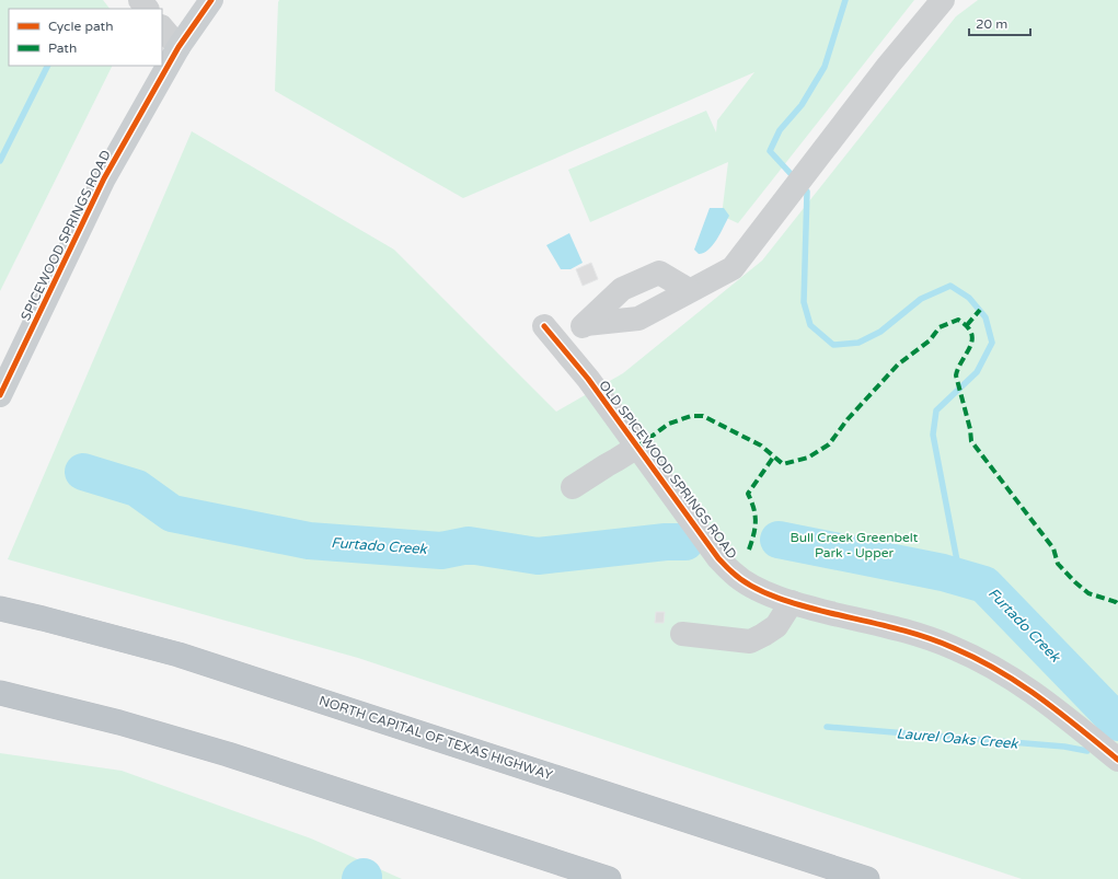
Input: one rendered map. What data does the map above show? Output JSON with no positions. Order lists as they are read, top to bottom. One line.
{"streets":{"highway":["NORTH CAPITAL OF TEXAS HIGHWAY"],"main road":["SPICEWOOD SPRINGS ROAD"],"street":["OLD SPICEWOOD SPRINGS ROAD"]},"water":["Furtado Creek","Laurel Oaks Creek"],"parks":["Bull Creek Greenbelt Park - Upper"],"legend":["Cycle path","Path"],"scale_bar":"20 m"}
